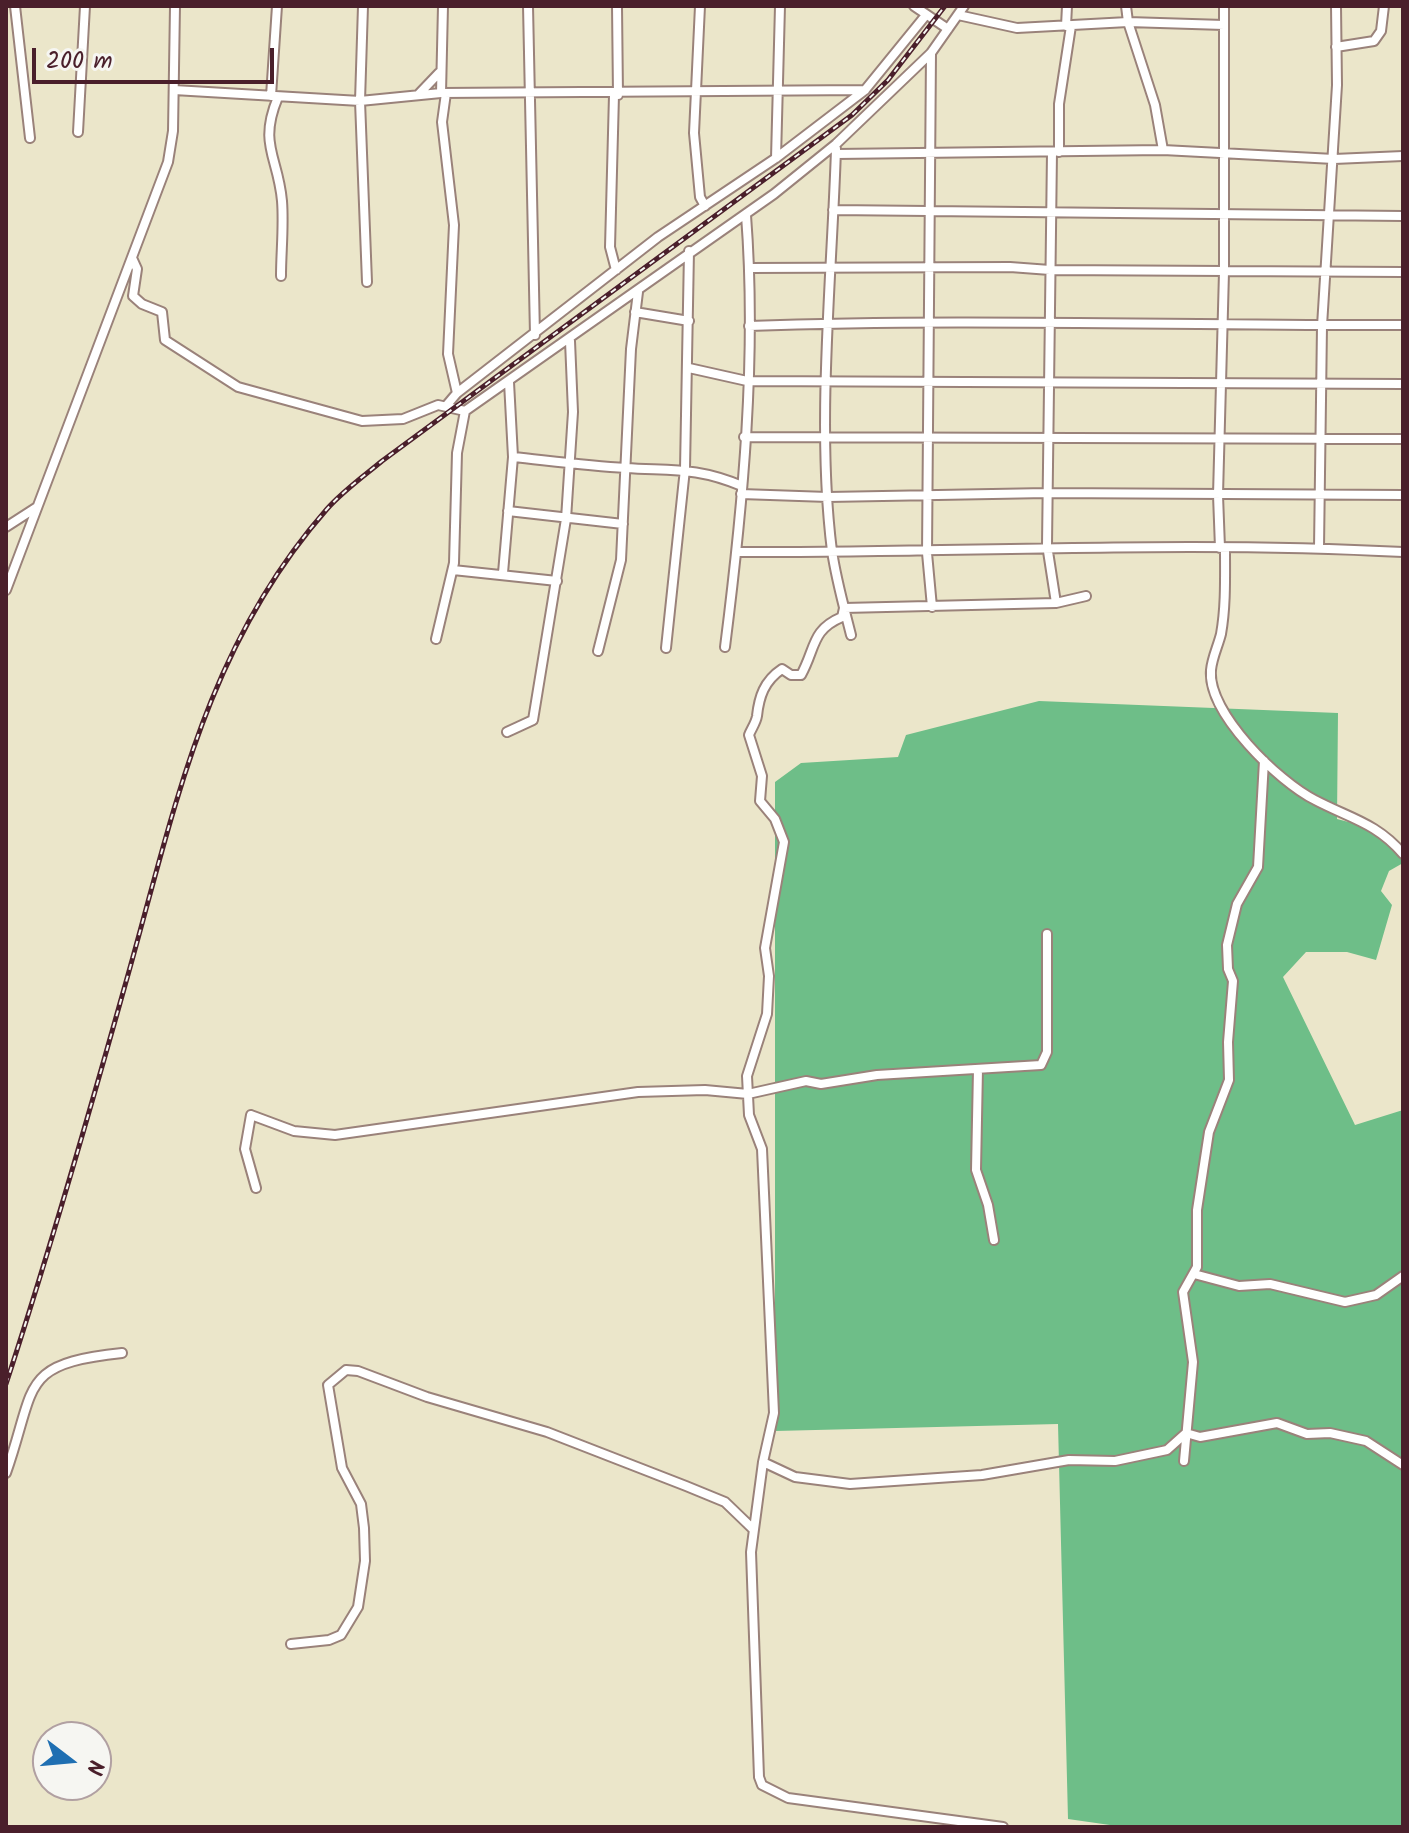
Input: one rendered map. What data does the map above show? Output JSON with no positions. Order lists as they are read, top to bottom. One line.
{"scale_bar":"200 m","north":"right"}
